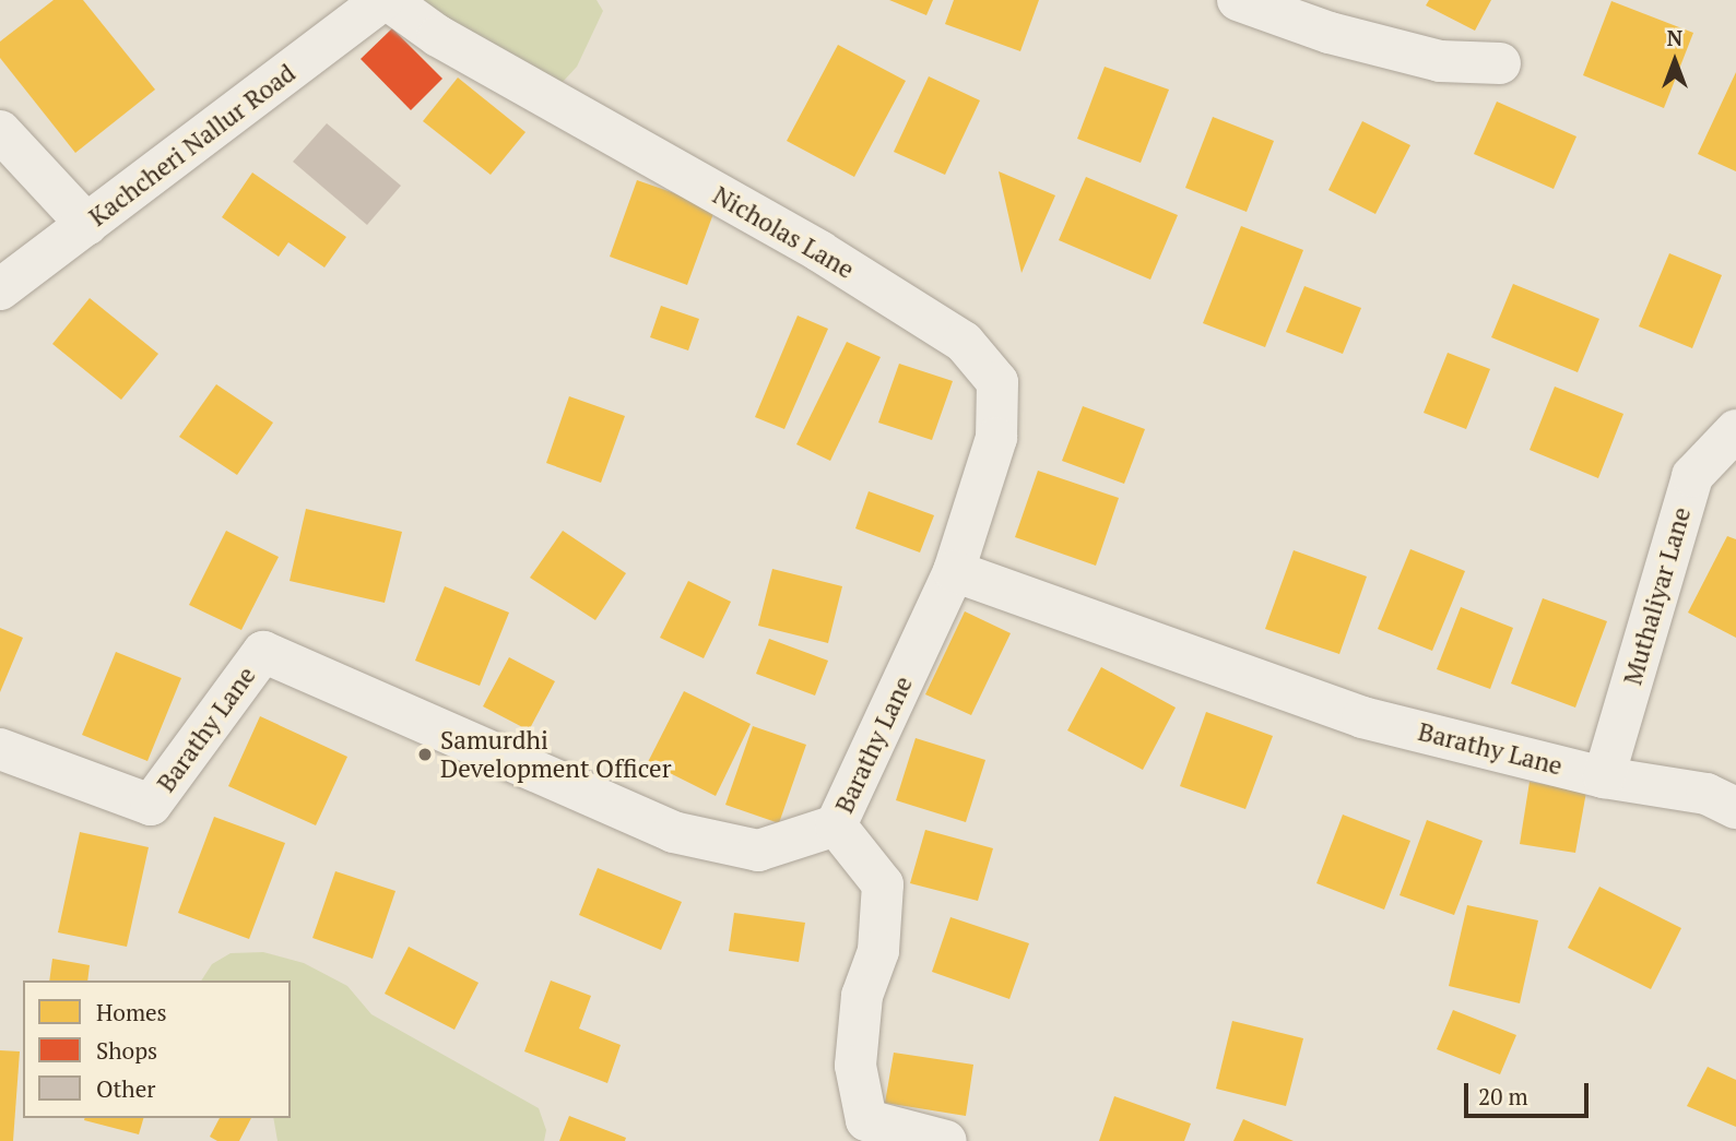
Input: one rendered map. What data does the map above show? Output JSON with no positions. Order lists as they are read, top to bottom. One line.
{"streets":{"street":["Kachcheri Nallur Road","Nicholas Lane","Muthaliyar Lane","Barathy Lane"]},"crossings":[["Kachcheri Nallur Road","Nicholas Lane"],["Nicholas Lane","Barathy Lane"],["Muthaliyar Lane","Barathy Lane"]],"places":["Samurdhi Development Officer"],"legend":["Homes","Shops","Other"],"scale_bar":"20 m","north":"top"}
